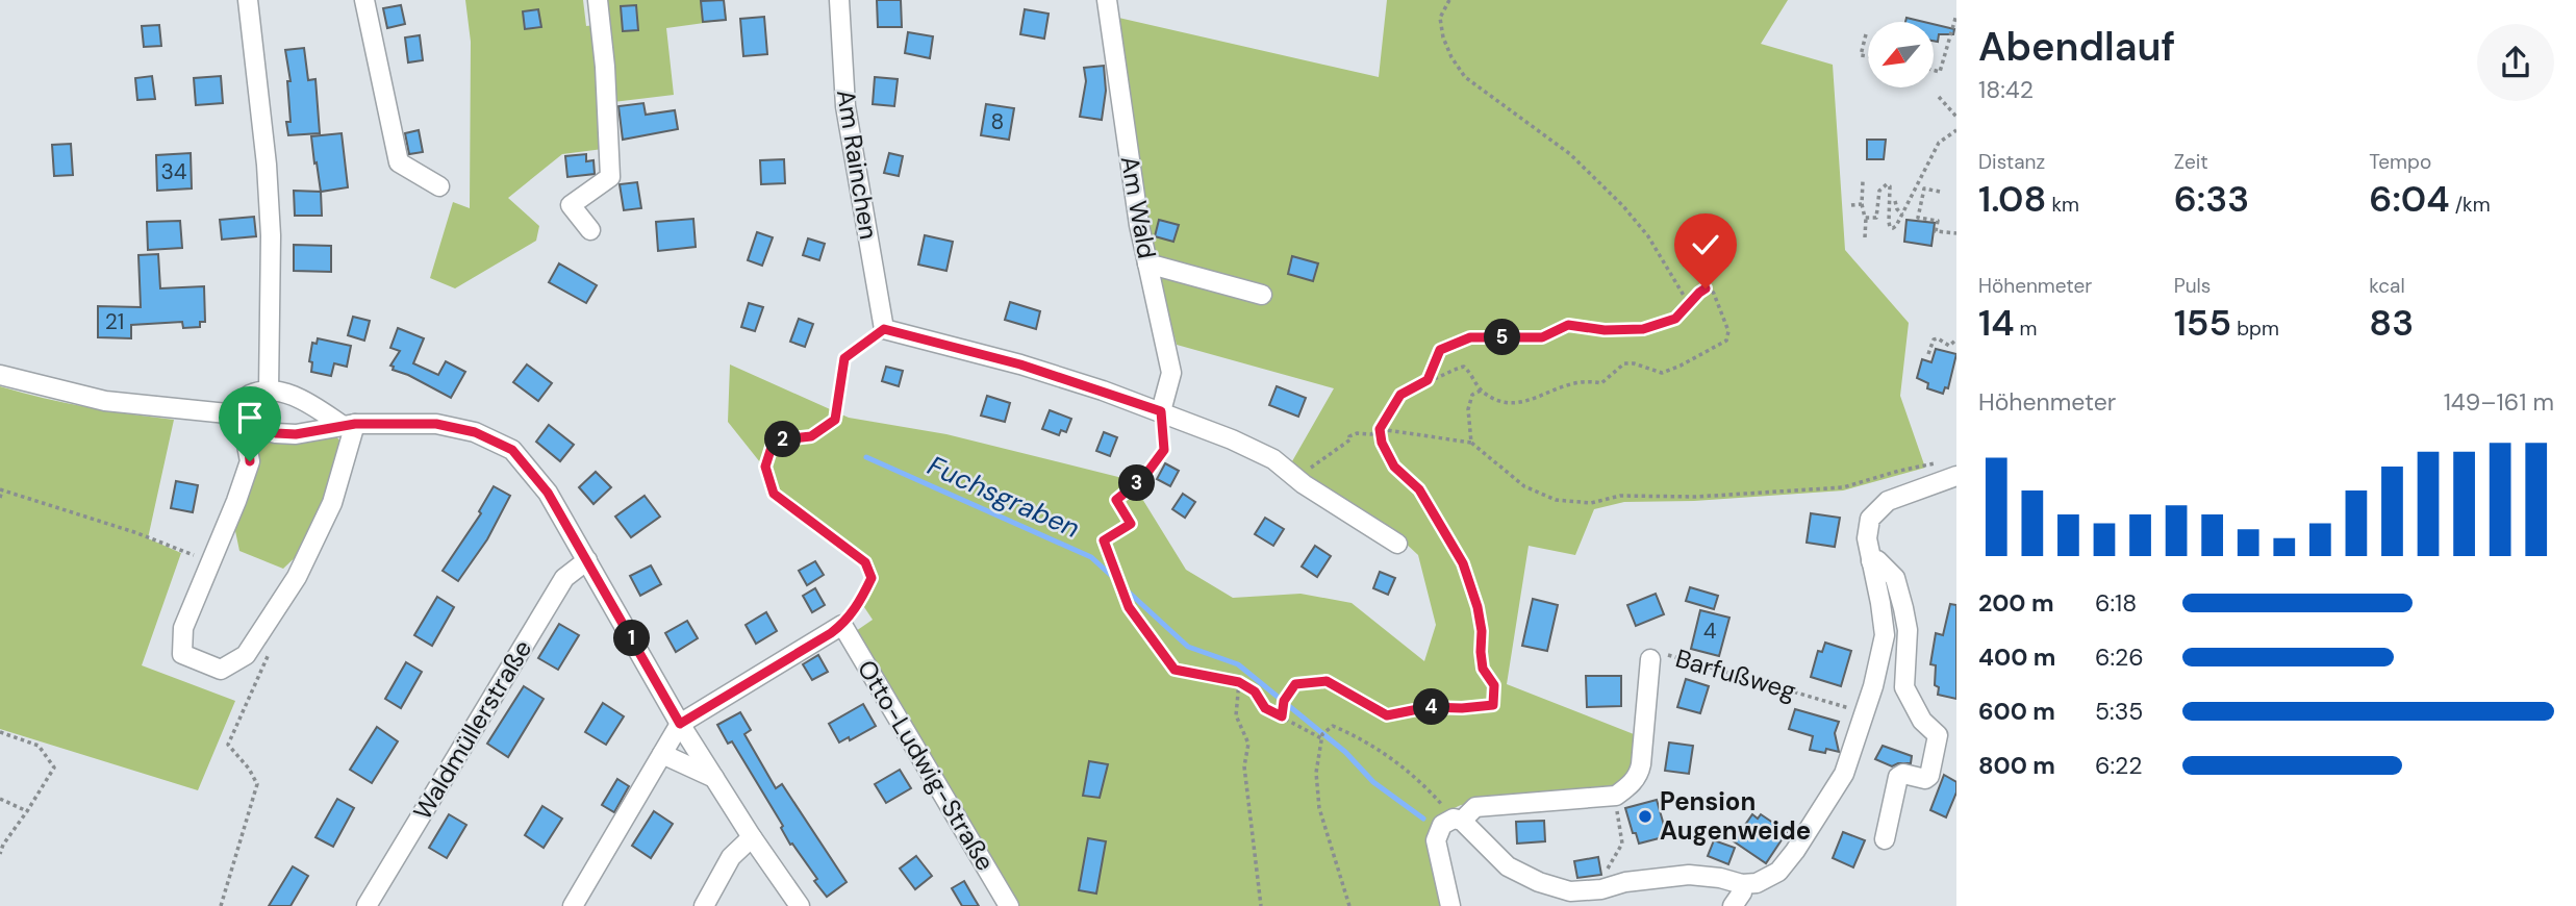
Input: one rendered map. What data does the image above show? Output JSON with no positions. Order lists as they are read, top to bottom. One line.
{"streets":{"street":["Am Rainchen","Am Wald","Barfußweg","Waldmüllerstraße","Otto-Ludwig-Straße"]},"water":["Fuchsgraben"],"places":["Pension Augenweide"],"house_numbers":["8","34","21","4"],"north":"bottom left","page":{"heading":["Abendlauf","18:42"],"stats":[["Distanz","1.08 km"],["Zeit","6:33"],["Tempo","6:04 /km"],["Höhenmeter","14 m"],["Puls","155 bpm"],["kcal","83"]],"pins":["5","2","3","1","4"],"chart":["Höhenmeter","149–161 m"],"list":[{"name":"200 m","note":"6:18"},{"name":"400 m","note":"6:26"},{"name":"600 m","note":"5:35"},{"name":"800 m","note":"6:22"}]}}
